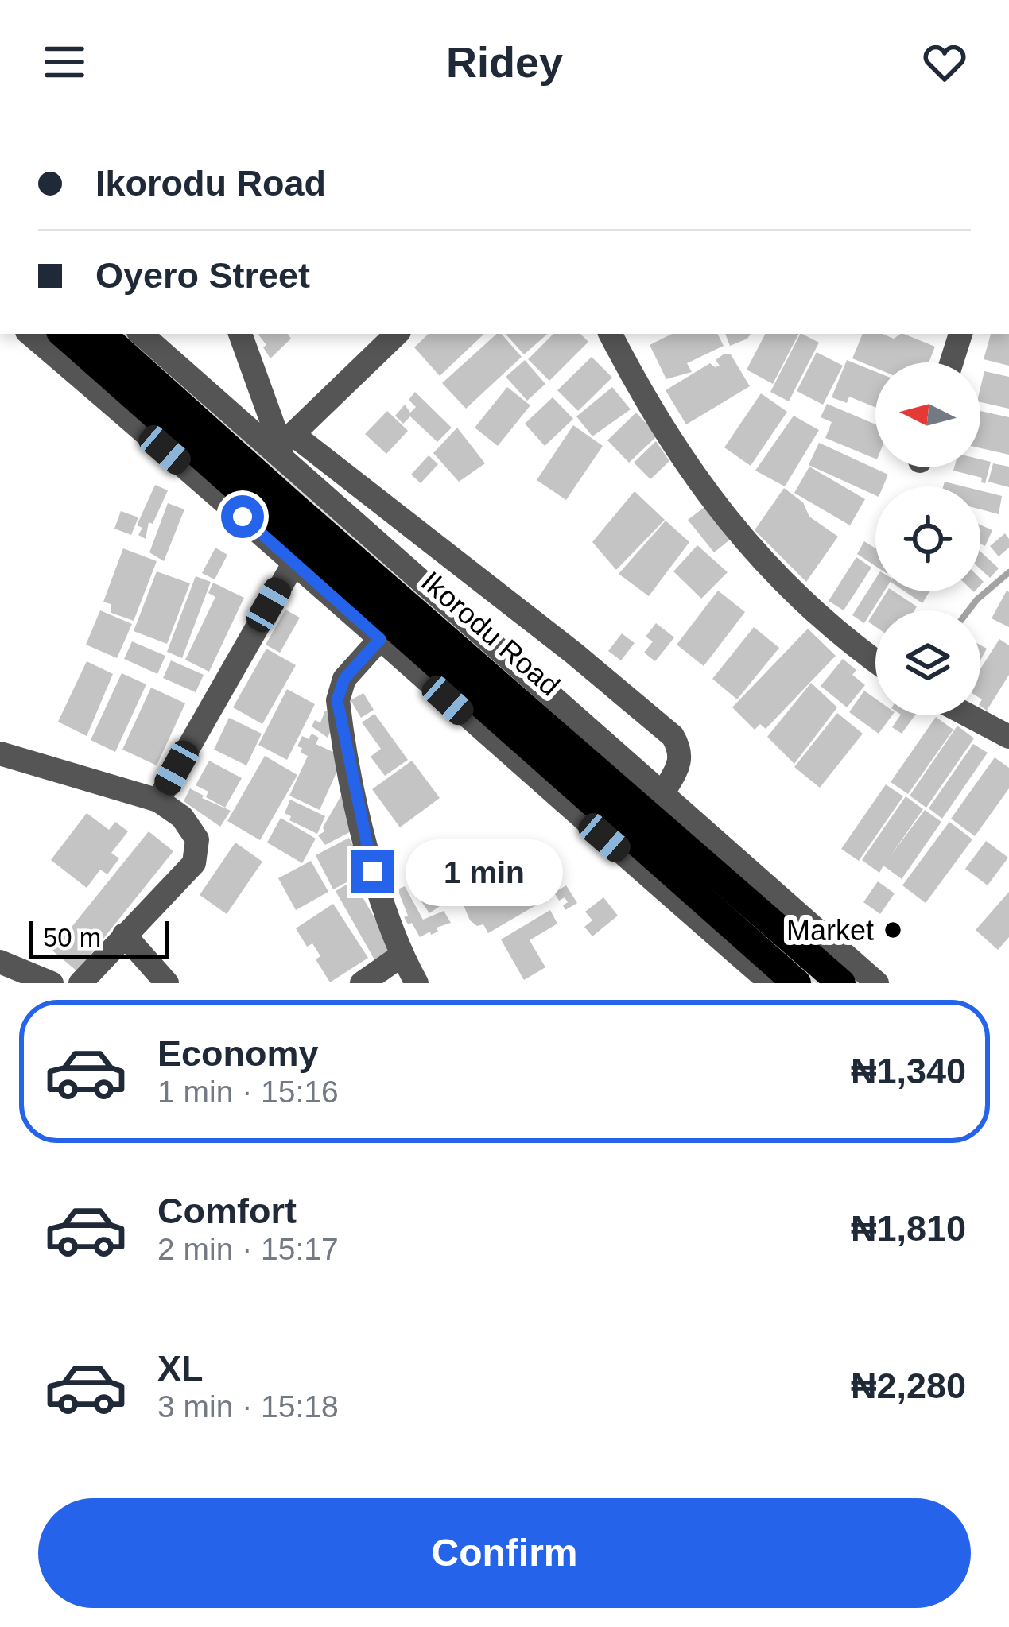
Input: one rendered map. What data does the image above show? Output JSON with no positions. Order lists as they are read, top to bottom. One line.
{"streets":{"highway":["Ikorodu Road"]},"places":["Market"],"scale_bar":"50 m","north":"left","page":{"header":"Ridey","banner":["Ikorodu Road","Oyero Street"],"bubble":"1 min","scale":"50 m","list":[{"name":"Economy","note":"1 min · 15:16","value":"₦1,340"},{"name":"Comfort","note":"2 min · 15:17","value":"₦1,810"},{"name":"XL","note":"3 min · 15:18","value":"₦2,280"}],"buttons":"Confirm"}}
